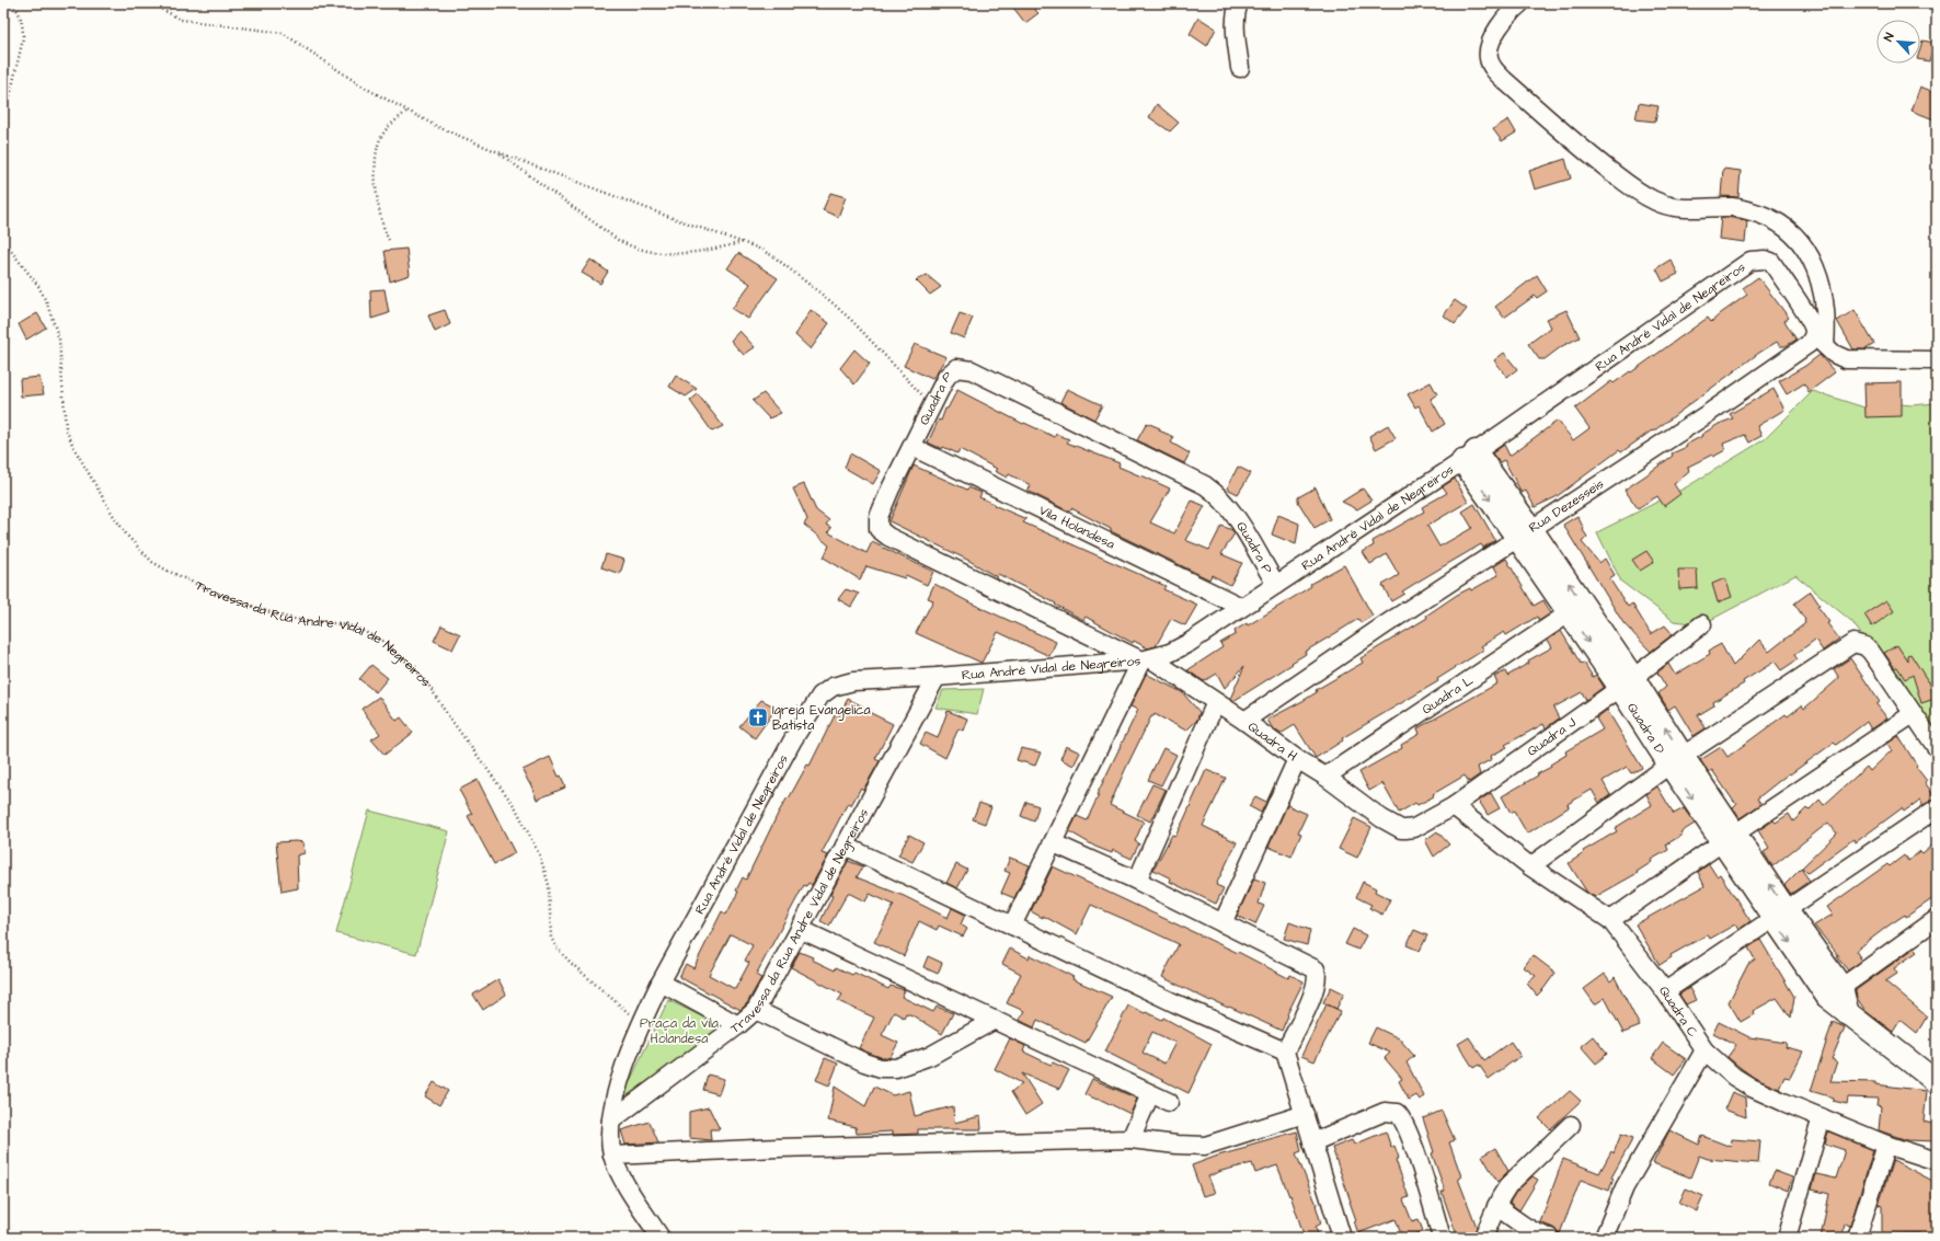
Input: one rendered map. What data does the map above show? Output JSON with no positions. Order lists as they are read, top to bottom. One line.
{"streets":{"street":["Rua André Vidal de Negreiros","Quadra P","Rua Dezesseis","Vila Holandesa","Travessa da Rua Andre Vidal de Negreiros","Quadra L","Quadra D","Quadra J","Quadra H","Quadra C"]},"crossings":[["Rua André Vidal de Negreiros","Quadra P"],["Rua André Vidal de Negreiros","Rua Dezesseis"],["Rua André Vidal de Negreiros","Vila Holandesa"],["Rua André Vidal de Negreiros","Travessa da Rua Andre Vidal de Negreiros"],["Rua André Vidal de Negreiros","Quadra D"],["Rua André Vidal de Negreiros","Quadra H"],["Quadra P","Vila Holandesa"],["Quadra P","Quadra H"],["Rua Dezesseis","Quadra D"],["Rua Dezesseis","Quadra H"],["Quadra L","Quadra D"],["Quadra L","Quadra H"],["Quadra D","Quadra J"],["Quadra J","Quadra H"],["Quadra J","Quadra C"]],"parks":["Praça da vila Holandesa"],"places":{"church":["Igreja Evangelica Batista"]},"north":"top left"}
